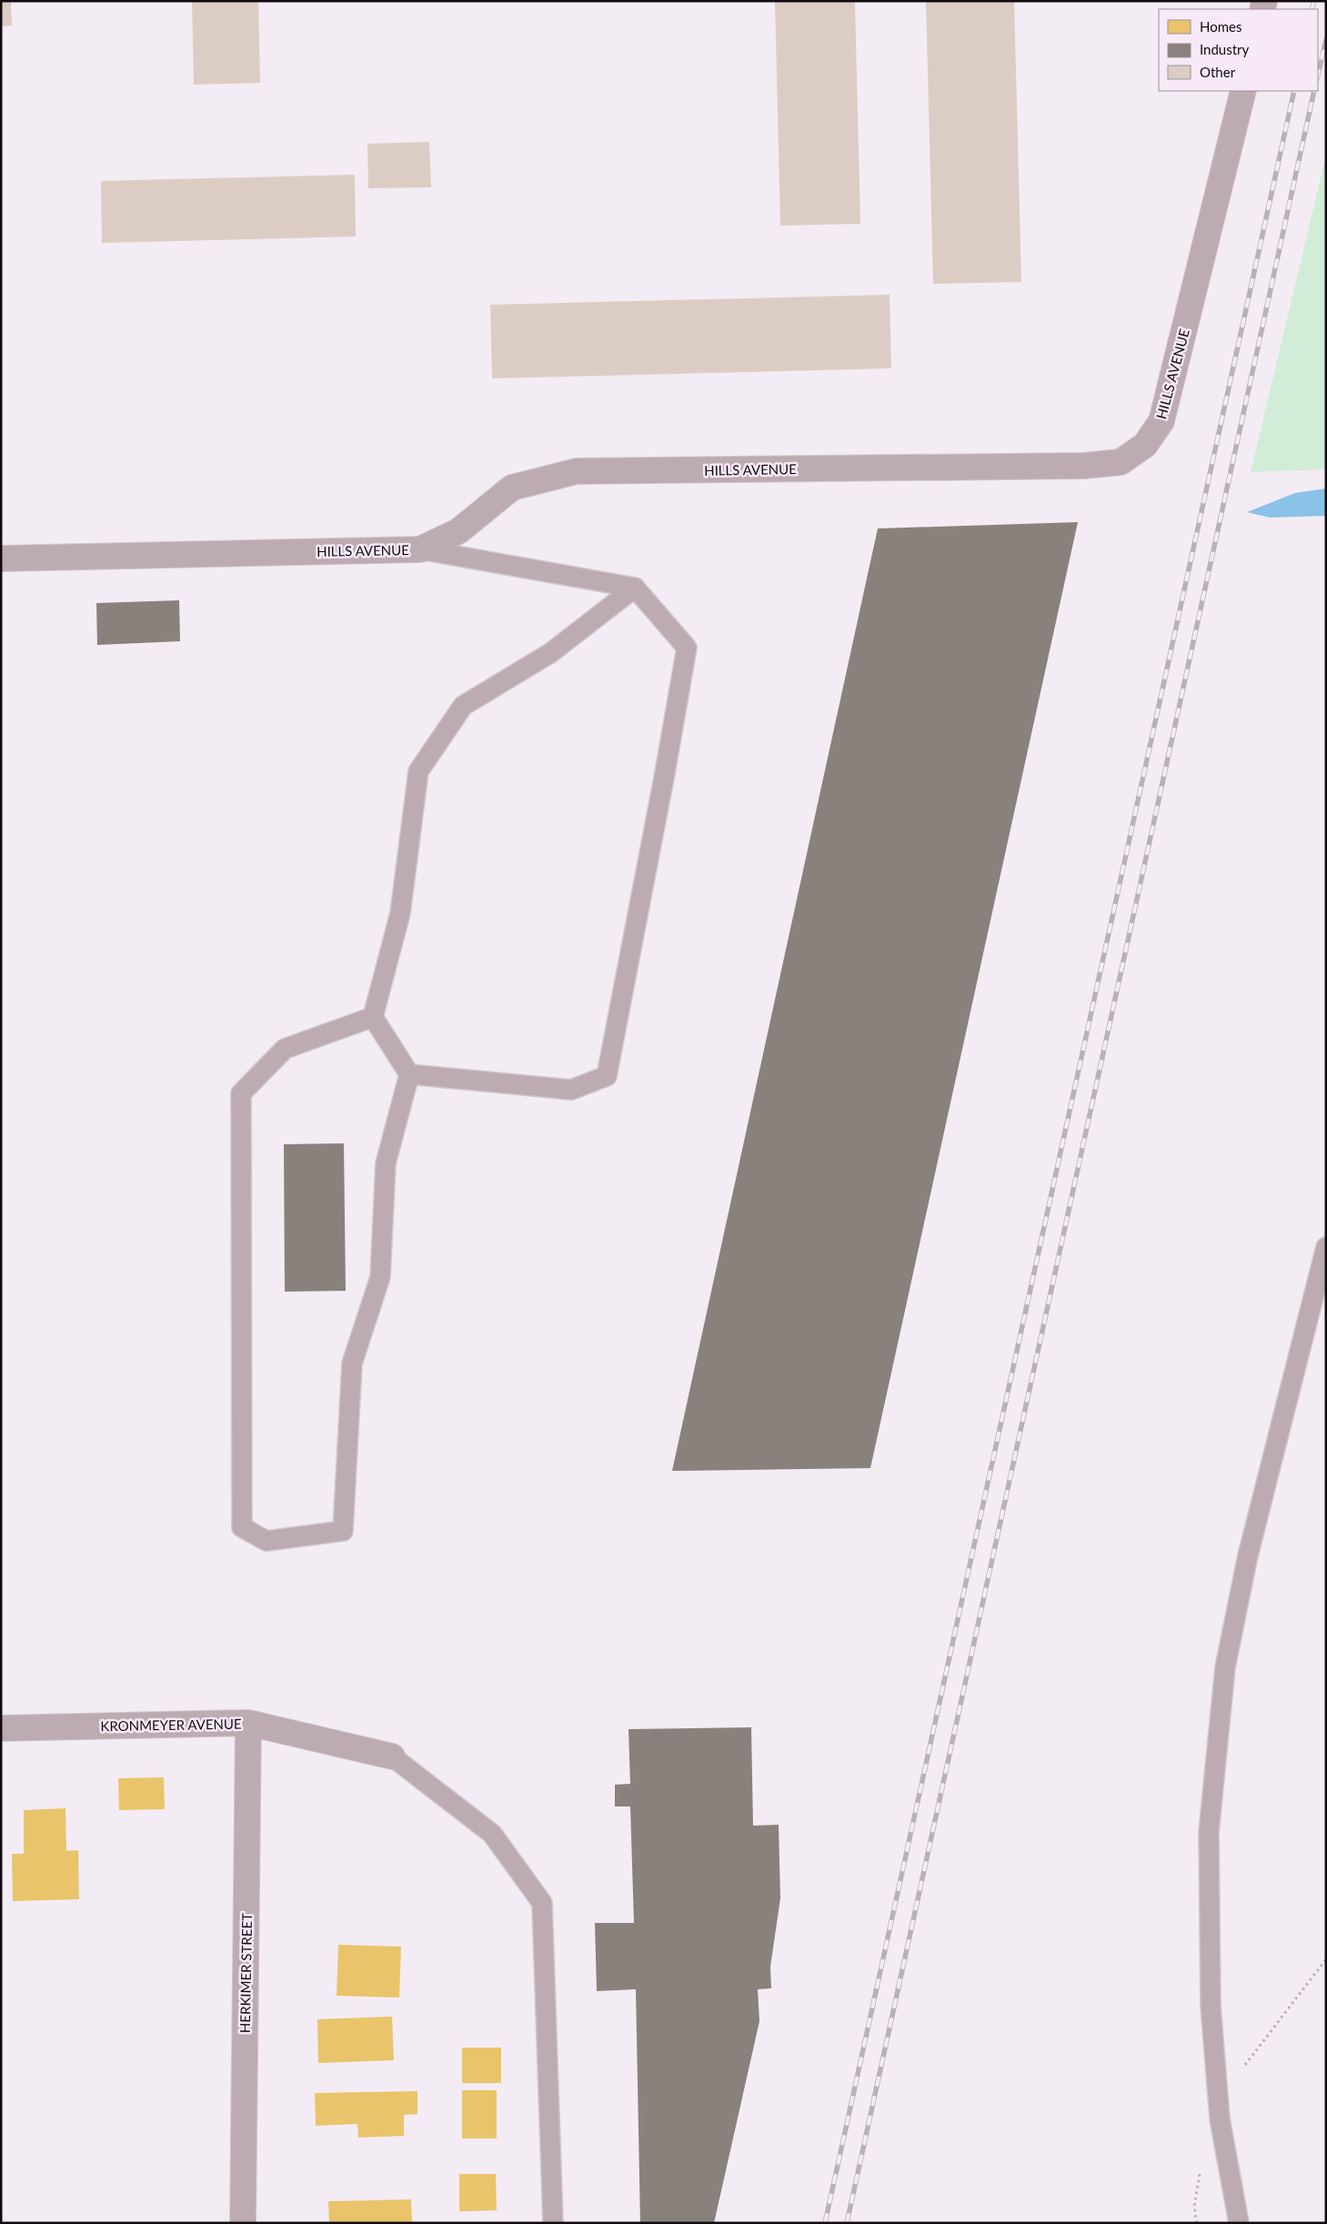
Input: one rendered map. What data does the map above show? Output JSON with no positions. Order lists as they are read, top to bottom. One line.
{"streets":{"street":["HILLS AVENUE","KRONMEYER AVENUE","HERKIMER STREET"]},"crossings":[["KRONMEYER AVENUE","HERKIMER STREET"]],"legend":["Homes","Industry","Other"]}
